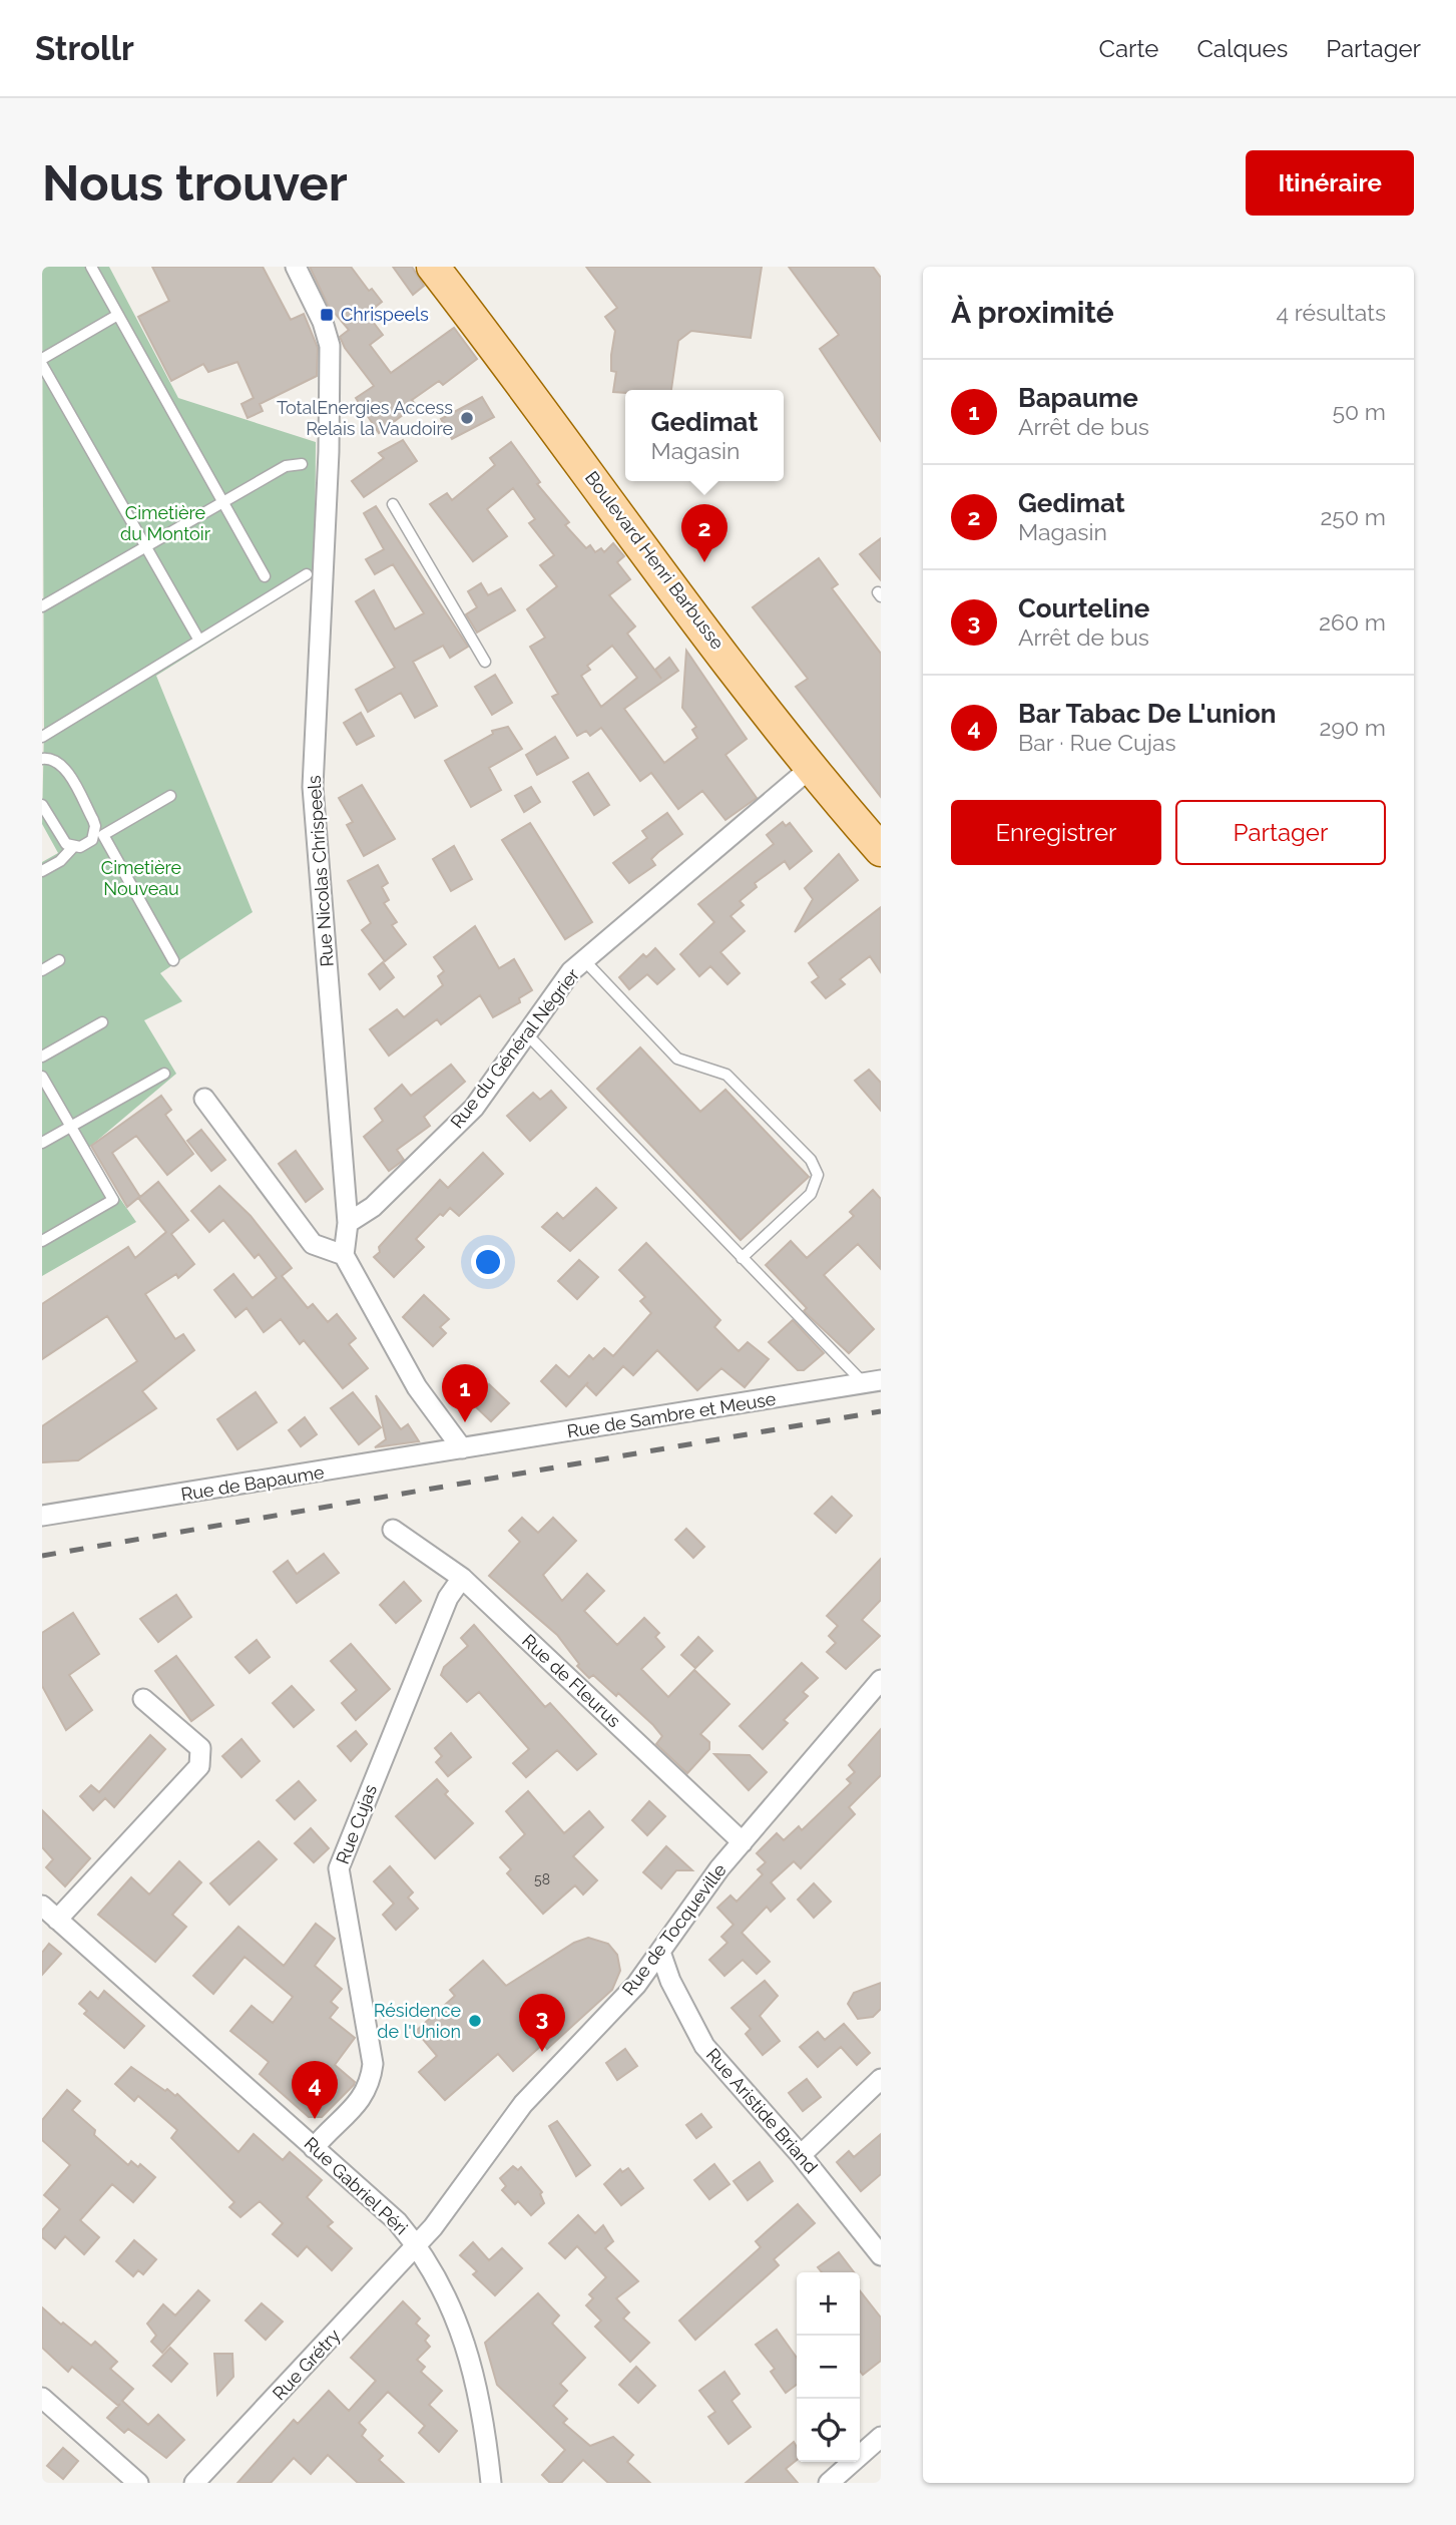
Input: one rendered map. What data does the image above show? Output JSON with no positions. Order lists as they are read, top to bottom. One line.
{"streets":{"main road":["Boulevard Henri Barbusse"],"street":["Rue Nicolas Chrispeels","Rue du Général Négrier","Rue de Sambre et Meuse","Rue de Bapaume","Rue de Fleurus","Rue Cujas","Rue de Tocqueville","Rue Aristide Briand","Rue Gabriel Péri","Rue Grétry"]},"crossings":[["Boulevard Henri Barbusse","Rue du Général Négrier"],["Rue Nicolas Chrispeels","Rue du Général Négrier"],["Rue de Sambre et Meuse","Rue de Bapaume"],["Rue de Fleurus","Rue Cujas"],["Rue de Fleurus","Rue de Tocqueville"],["Rue Cujas","Rue Gabriel Péri"],["Rue de Tocqueville","Rue Aristide Briand"],["Rue de Tocqueville","Rue Gabriel Péri"],["Rue de Tocqueville","Rue Grétry"],["Rue Gabriel Péri","Rue Grétry"]],"parks":["Cimetière du Montoir","Cimetière Nouveau"],"places":{"transit":["Chrispeels"],"other":["TotalEnergies Access Relais la Vaudoire","Résidence de l'Union"]},"house_numbers":["58"],"page":{"header":"Strollr","nav":["Carte","Calques","Partager"],"buttons":["Itinéraire",["Enregistrer","Partager"]],"title":"Nous trouver","heading":["À proximité","4 résultats"],"list":[{"mark":"1","name":"Bapaume","note":"Arrêt de bus","value":"50 m"},{"mark":"2","name":"Gedimat","note":"Magasin","value":"250 m"},{"mark":"3","name":"Courteline","note":"Arrêt de bus","value":"260 m"},{"mark":"4","name":"Bar Tabac De L'union","note":"Bar · Rue Cujas","value":"290 m"}],"popup":["Gedimat","Magasin"],"pins":["2","1","3","4"],"map_buttons":["+","−"]}}
